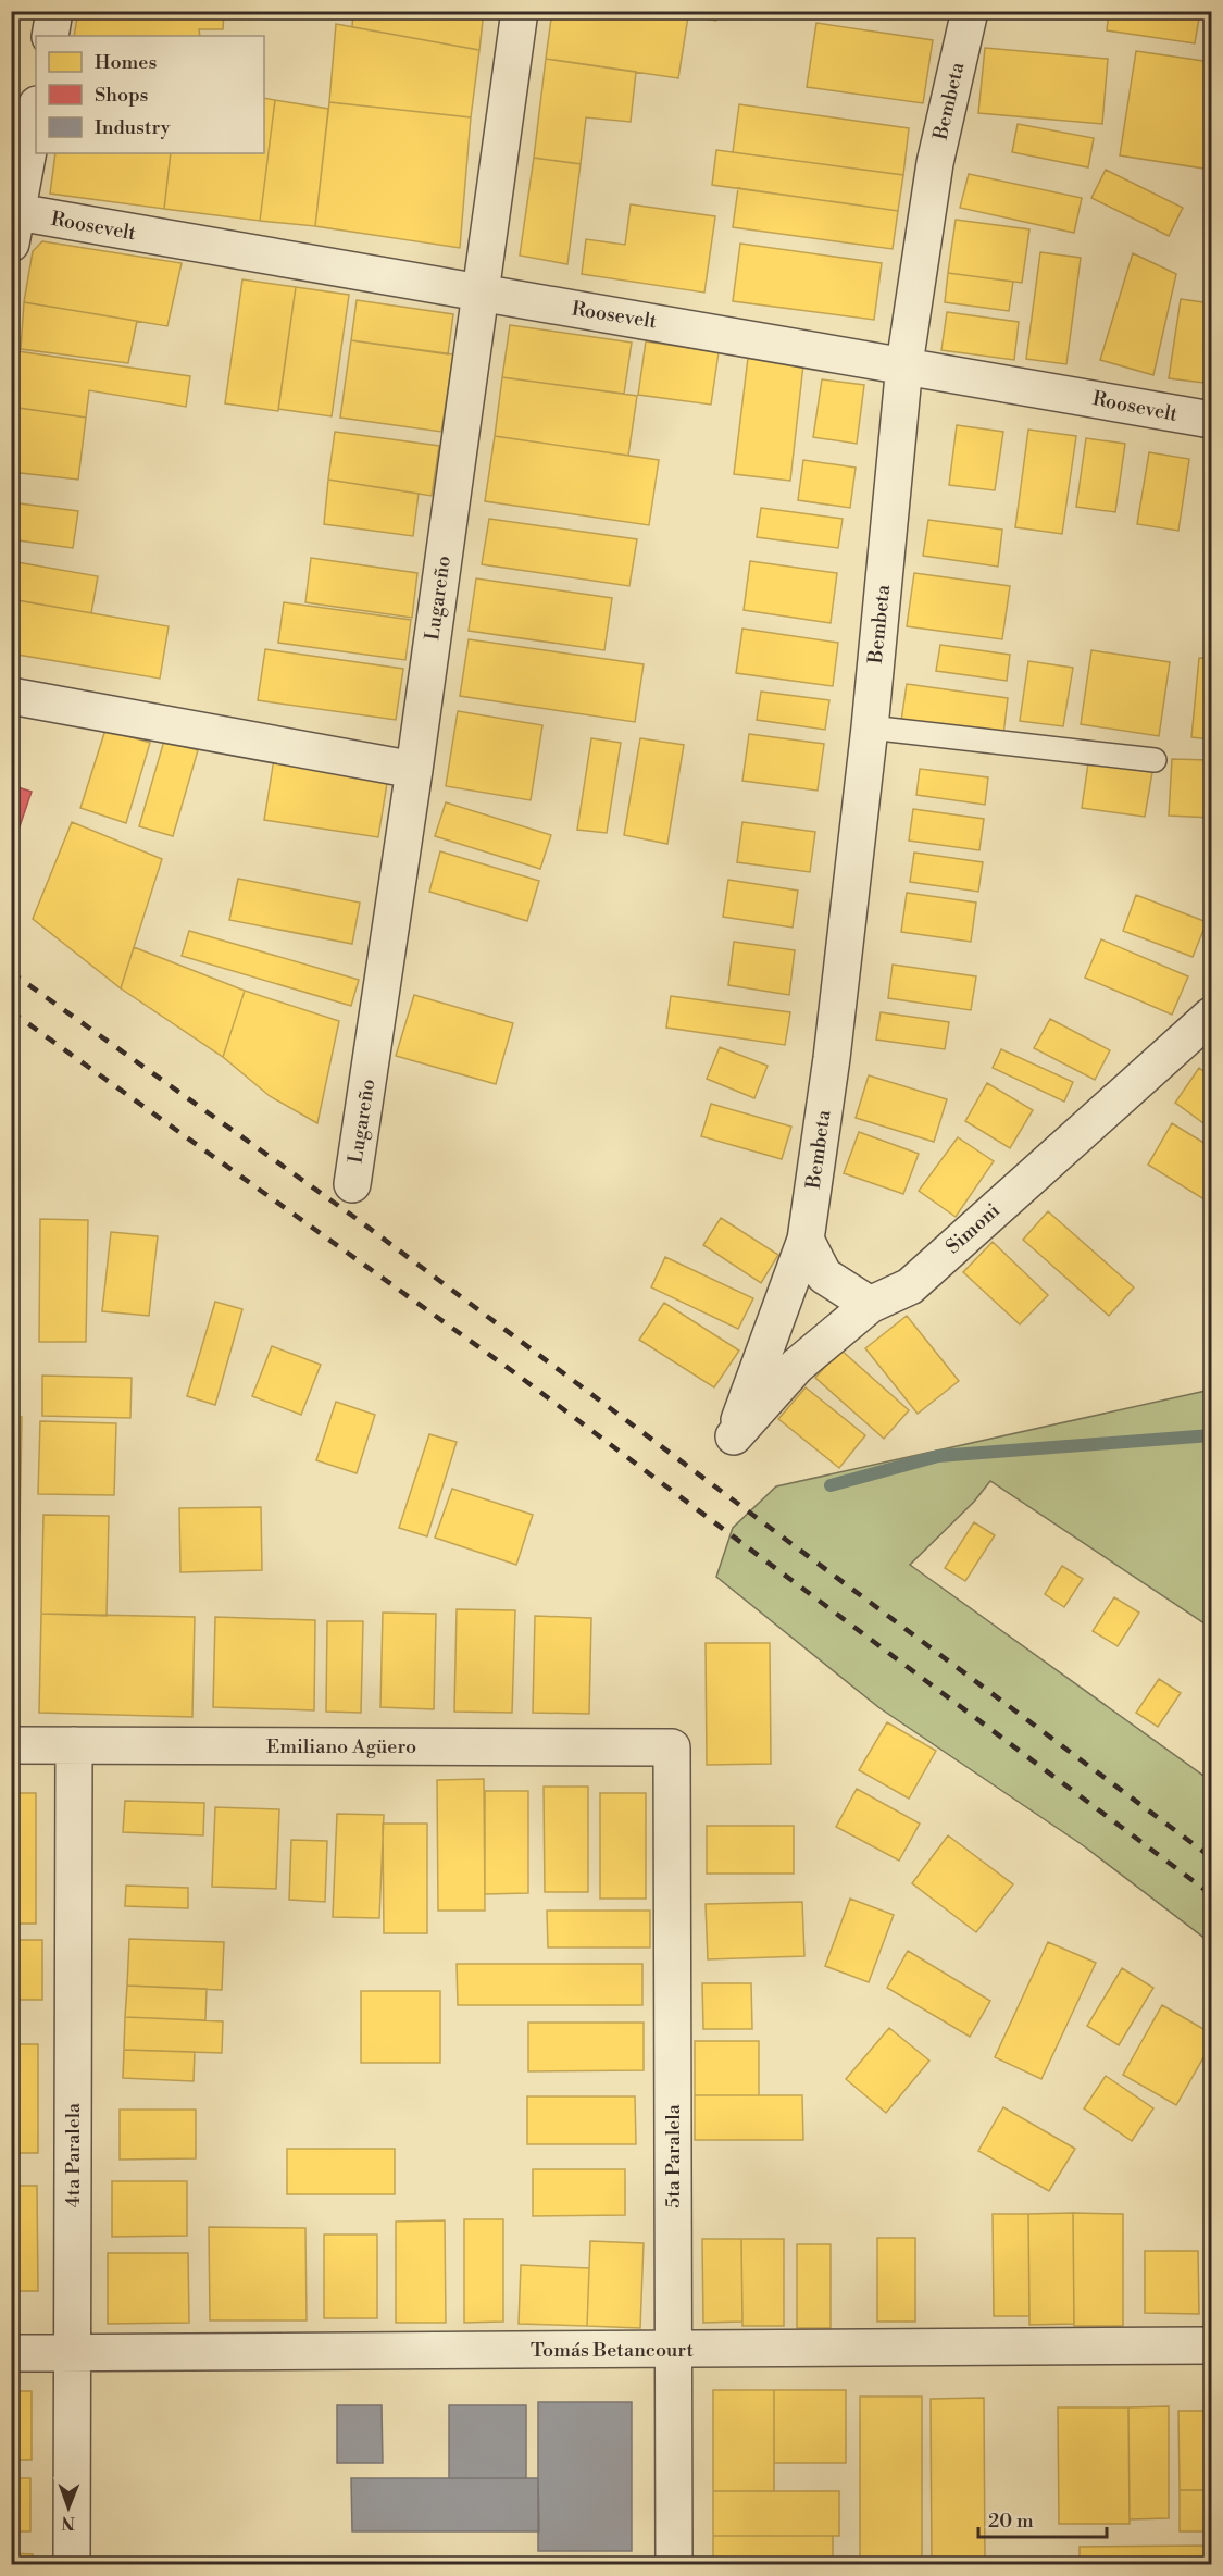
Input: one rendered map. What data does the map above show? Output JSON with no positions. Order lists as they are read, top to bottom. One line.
{"streets":{"street":["Bembeta","Roosevelt","Lugareño","Simoni","Emiliano Agüero","4ta Paralela","5ta Paralela","Tomás Betancourt"]},"crossings":[["Bembeta","Roosevelt"],["Bembeta","Simoni"],["Roosevelt","Lugareño"],["Emiliano Agüero","4ta Paralela"],["Emiliano Agüero","5ta Paralela"],["4ta Paralela","Tomás Betancourt"],["5ta Paralela","Tomás Betancourt"]],"legend":["Homes","Shops","Industry"],"scale_bar":"20 m","north":"bottom"}
